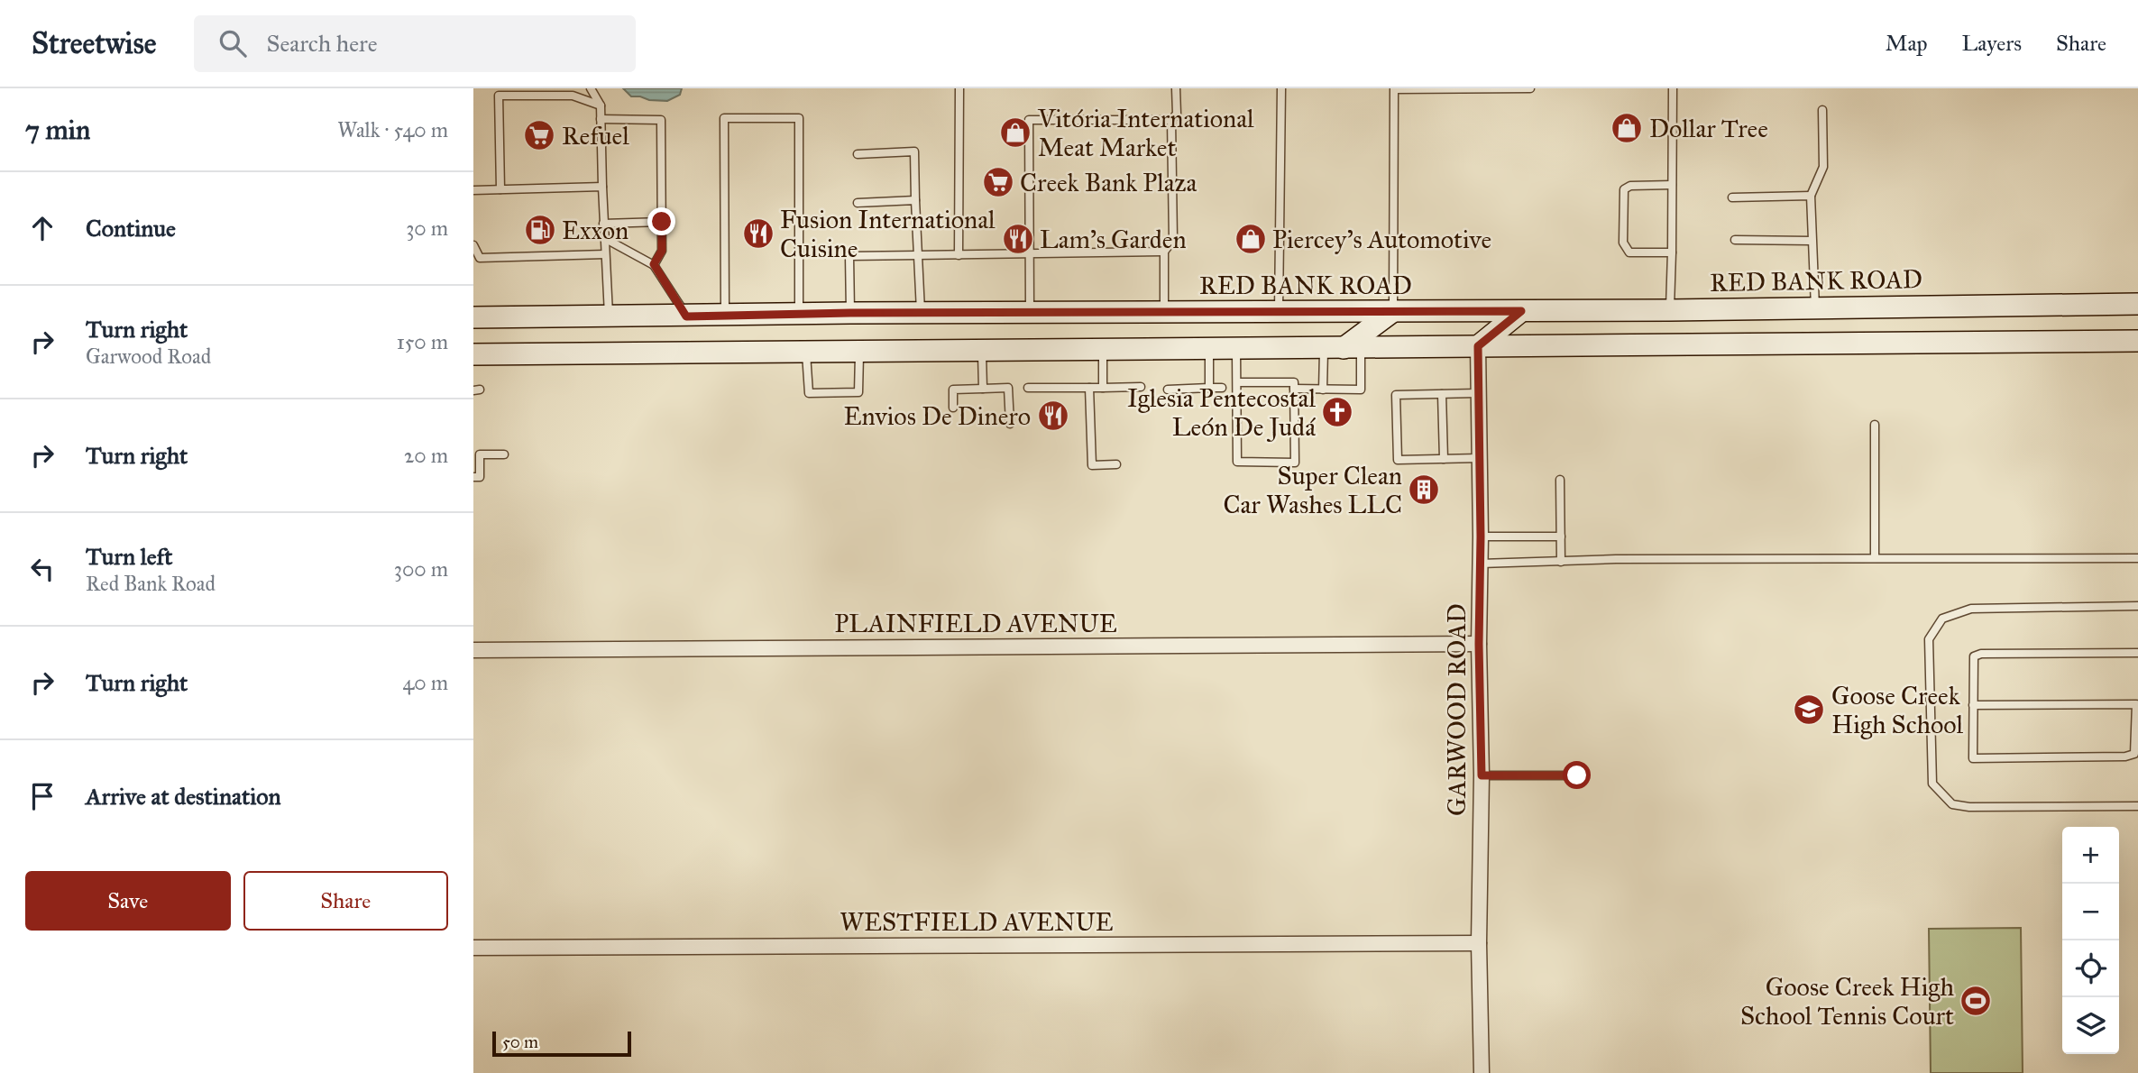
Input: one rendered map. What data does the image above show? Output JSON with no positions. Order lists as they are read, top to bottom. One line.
{"streets":{"main road":["RED BANK ROAD"],"street":["PLAINFIELD AVENUE","GARWOOD ROAD","WESTFIELD AVENUE"]},"crossings":[["PLAINFIELD AVENUE","GARWOOD ROAD"],["GARWOOD ROAD","WESTFIELD AVENUE"]],"places":{"shop":["Dollar Tree","Vitória International Meat Market","Piercey's Automotive"],"supermarket":["Refuel","Creek Bank Plaza"],"fuel station":["Exxon"],"restaurant":["Fusion International Cuisine","Lam's Garden","Envios De Dinero"],"church":["Iglesia Pentecostal León De Judá"],"building":["Super Clean Car Washes LLC"],"school or university":["Goose Creek High School"],"sports":["Goose Creek High School Tennis Court"]},"scale_bar":"50 m","page":{"header":"Streetwise","search":"Search here","nav":["Map","Layers","Share"],"heading":["7 min","Walk · 540 m"],"list":[["Continue","30 m"],["Turn right","Garwood Road","150 m"],["Turn right","20 m"],["Turn left","Red Bank Road","300 m"],["Turn right","40 m"],"Arrive at destination"],"map_buttons":["+","−"],"buttons":["Save","Share"],"scale":"50 m"}}
